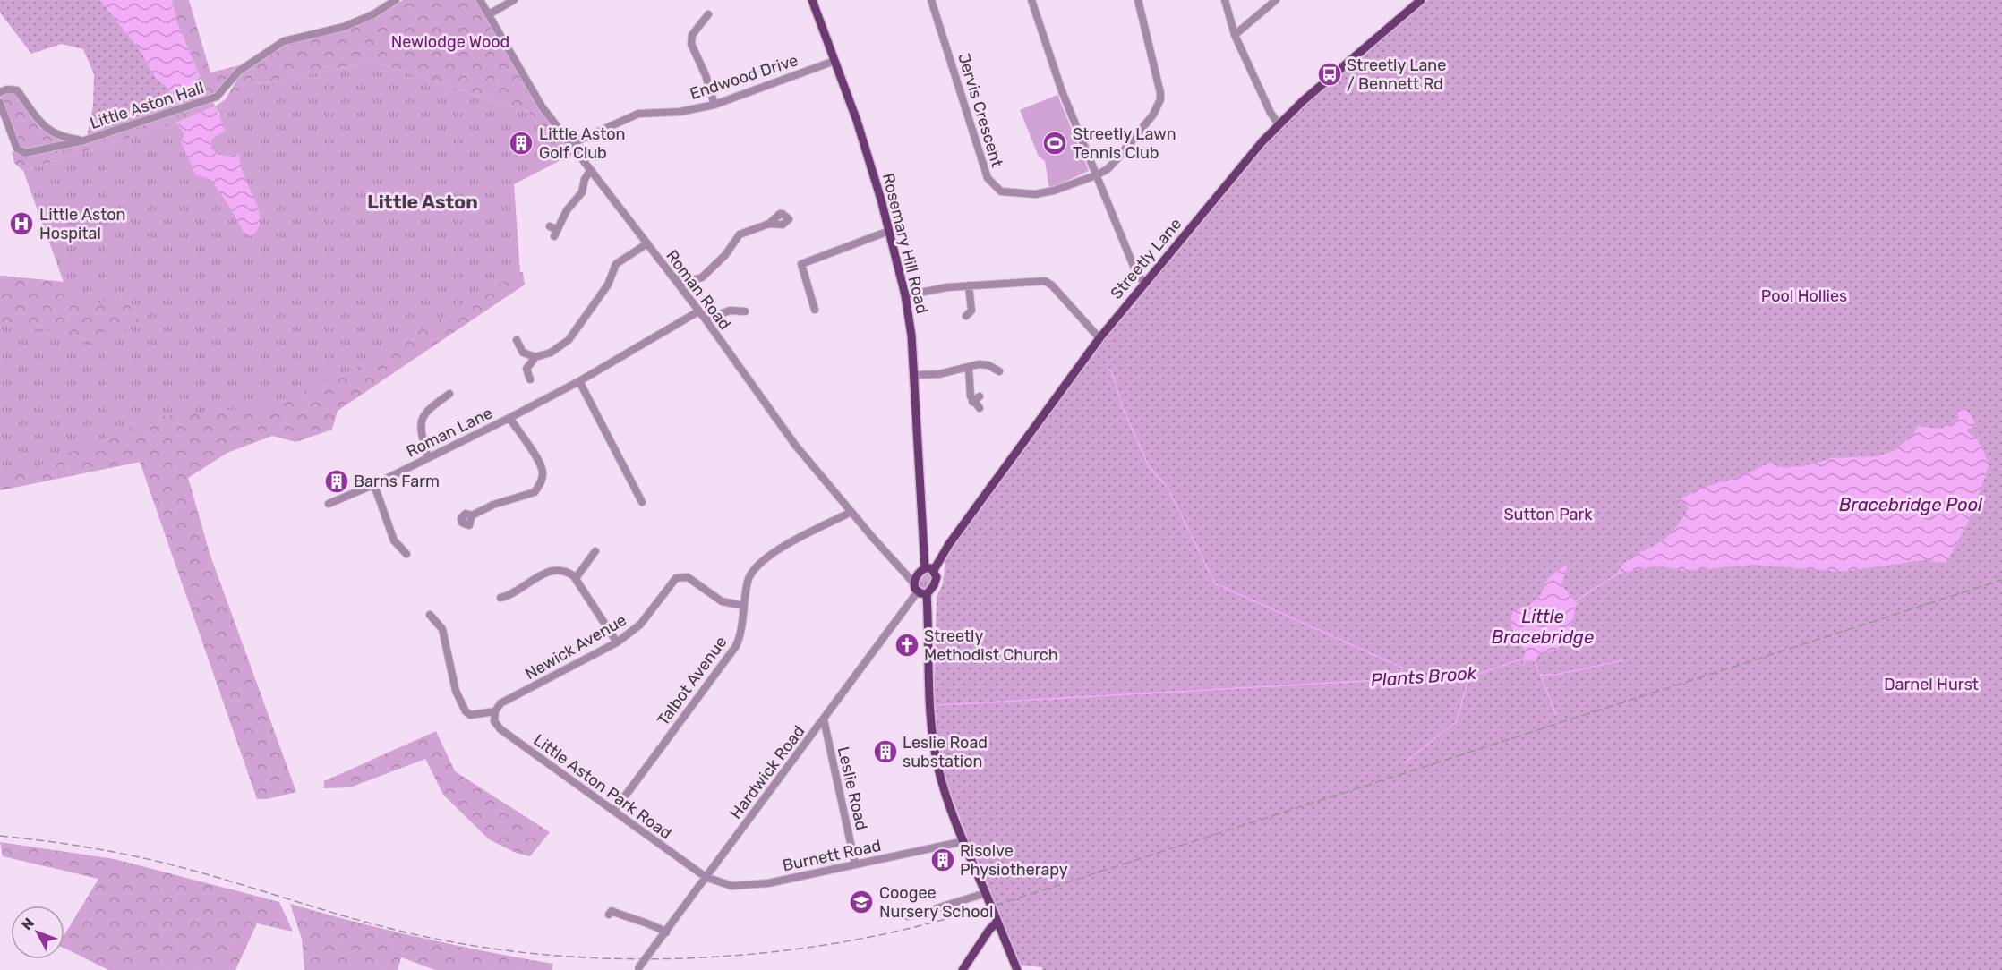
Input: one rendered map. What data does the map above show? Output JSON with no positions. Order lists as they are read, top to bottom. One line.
{"streets":{"main road":["Rosemary Hill Road","Streetly Lane"],"street":["Endwood Drive","Little Aston Hall","Jervis Crescent","Roman Road","Roman Lane","Newick Avenue","Talbot Avenue","Hardwick Road","Little Aston Park Road","Leslie Road","Burnett Road"]},"crossings":[["Endwood Drive","Rosemary Hill Road"],["Endwood Drive","Roman Road"],["Rosemary Hill Road","Streetly Lane"],["Roman Road","Roman Lane"],["Roman Road","Talbot Avenue"],["Roman Road","Hardwick Road"],["Newick Avenue","Talbot Avenue"],["Newick Avenue","Little Aston Park Road"],["Talbot Avenue","Little Aston Park Road"],["Hardwick Road","Little Aston Park Road"],["Hardwick Road","Leslie Road"],["Hardwick Road","Burnett Road"],["Little Aston Park Road","Burnett Road"],["Leslie Road","Burnett Road"]],"districts":["Little Aston"],"water":["Bracebridge Pool","Little Bracebridge","Plants Brook"],"parks":["Newlodge Wood","Pool Hollies","Sutton Park","Darnel Hurst"],"places":{"bus stop":["Streetly Lane / Bennett Rd"],"building":["Little Aston Golf Club","Barns Farm","Leslie Road substation","Risolve Physiotherapy"],"sports":["Streetly Lawn Tennis Club"],"hospital":["Little Aston Hospital"],"church":["Streetly Methodist Church"],"school or university":["Coogee Nursery School"]},"north":"top left"}
